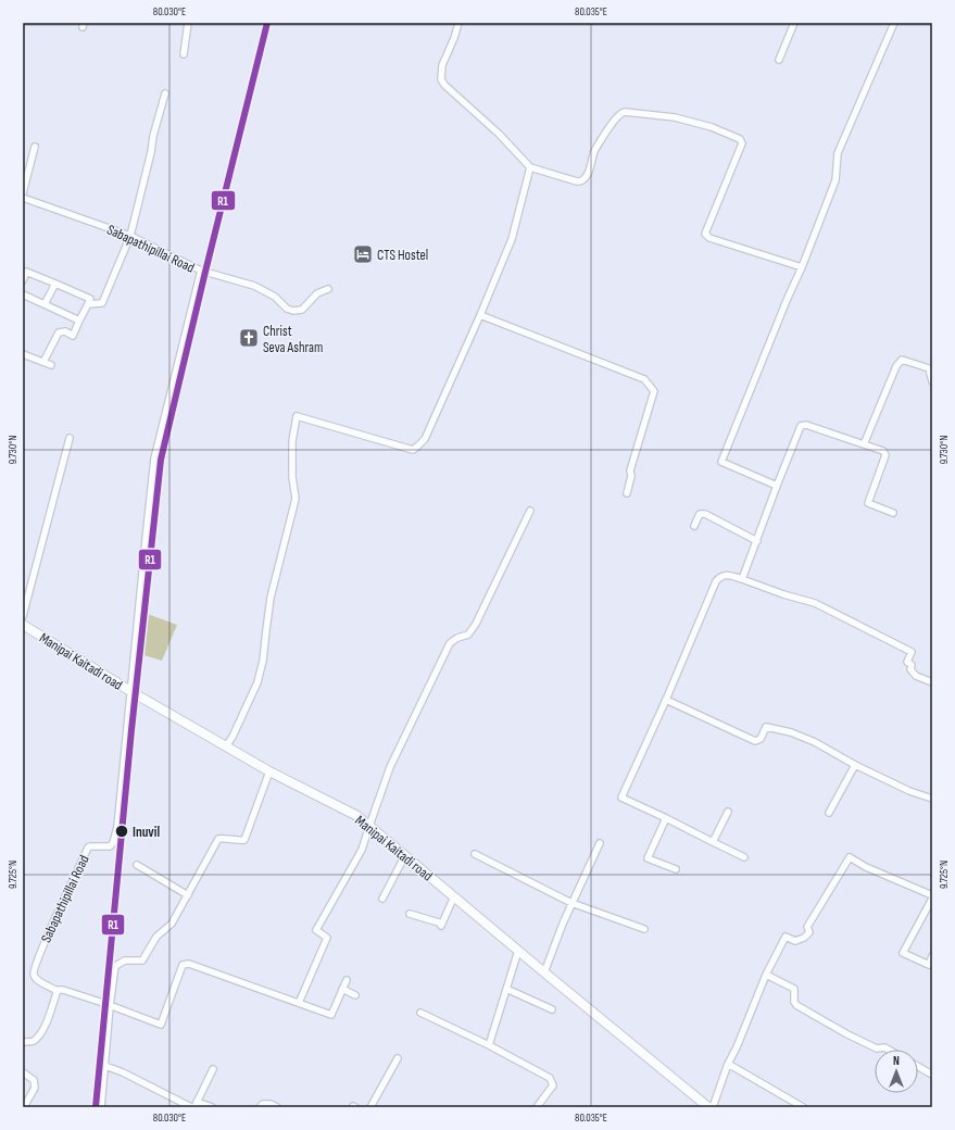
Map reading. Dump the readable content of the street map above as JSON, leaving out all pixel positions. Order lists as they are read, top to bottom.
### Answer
{
  "streets": {
    "main road": ["Manipai Kaitadi road"],
    "street": ["Sabapathipillai Road"]
  },
  "crossings": [
    ["Sabapathipillai Road", "Manipai Kaitadi road"]
  ],
  "places": {
    "hotel": ["CTS Hostel"],
    "church": ["Christ Seva Ashram"],
    "other": ["Inuvil"]
  },
  "lines": ["transit line R1"],
  "north": "top",
  "coordinates": [
    "80.030°E",
    "80.035°E",
    "9.730°N",
    "9.725°N"
  ]
}
